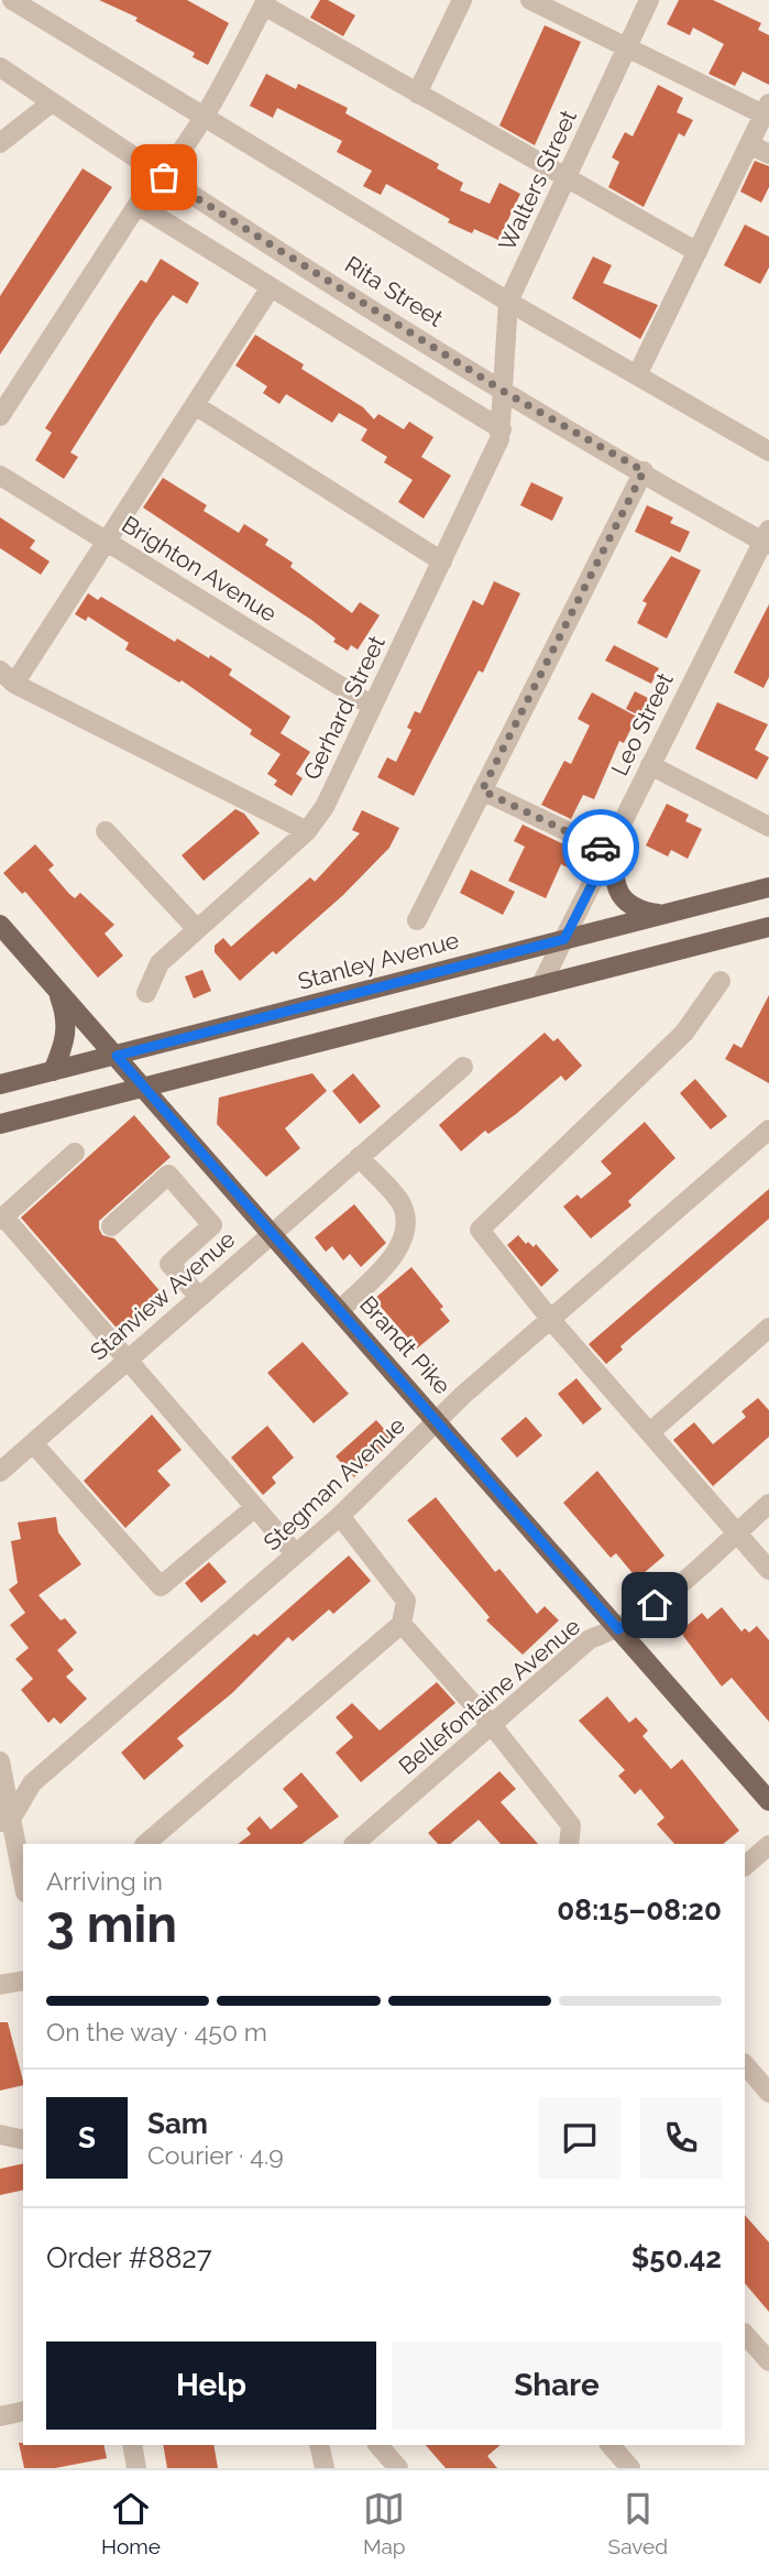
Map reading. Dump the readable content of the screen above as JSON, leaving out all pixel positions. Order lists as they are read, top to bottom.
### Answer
{
  "streets": {
    "main road": ["Stanley Avenue", "Brandt Pike"],
    "street": [
      "Walters Street",
      "Rita Street",
      "Brighton Avenue",
      "Gerhard Street",
      "Leo Street",
      "Stanview Avenue",
      "Stegman Avenue",
      "Bellefontaine Avenue"
    ]
  },
  "crossings": [
    ["Walters Street", "Rita Street"],
    ["Walters Street", "Gerhard Street"],
    ["Rita Street", "Gerhard Street"],
    ["Rita Street", "Leo Street"],
    ["Brighton Avenue", "Gerhard Street"],
    ["Leo Street", "Stanley Avenue"],
    ["Stanley Avenue", "Brandt Pike"],
    ["Stanview Avenue", "Brandt Pike"],
    ["Brandt Pike", "Stegman Avenue"],
    ["Brandt Pike", "Bellefontaine Avenue"]
  ],
  "page": {
    "heading": ["3 min", "Arriving in", "08:15–08:20"],
    "panel": [
      "Sam",
      "Courier · 4.9",
      "Order #8827",
      "$50.42"
    ],
    "bar": "On the way · 450 m",
    "round": "S",
    "buttons": ["Help", "Share"],
    "tabs": ["Home", "Map", "Saved"]
  }
}
